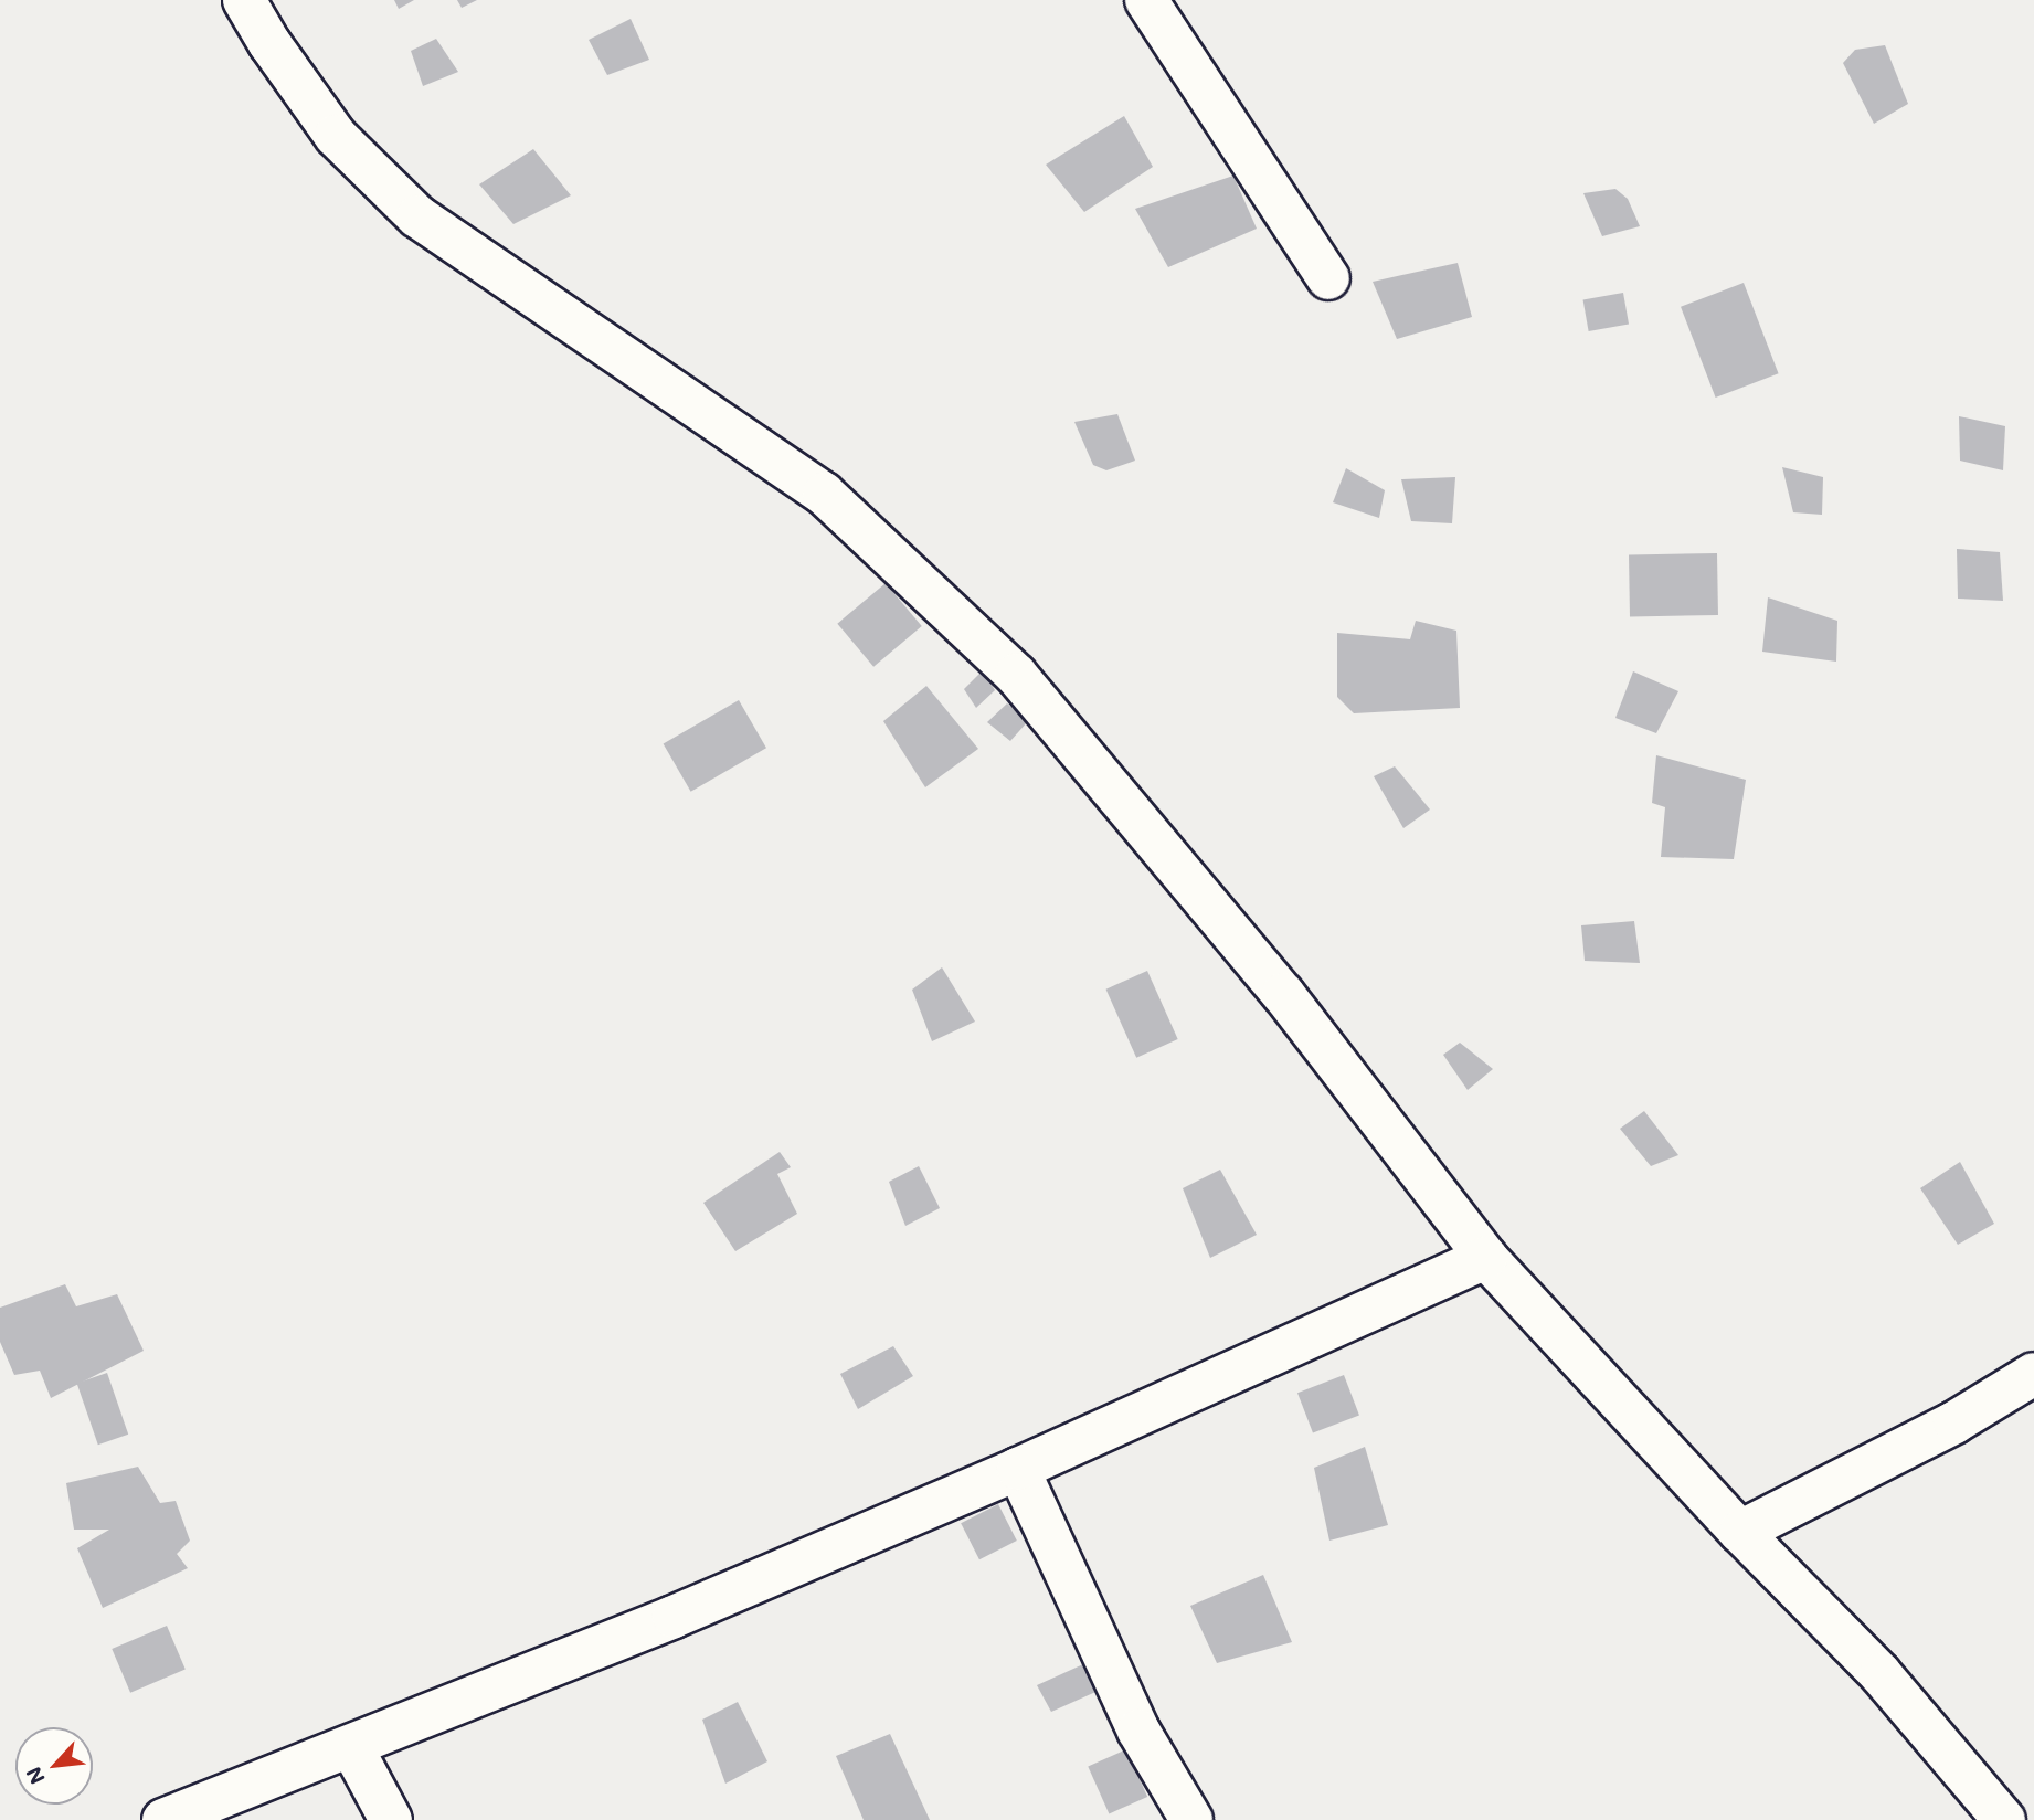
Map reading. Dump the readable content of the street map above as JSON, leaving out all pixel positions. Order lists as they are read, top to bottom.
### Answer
{
  "north": "bottom left"
}
